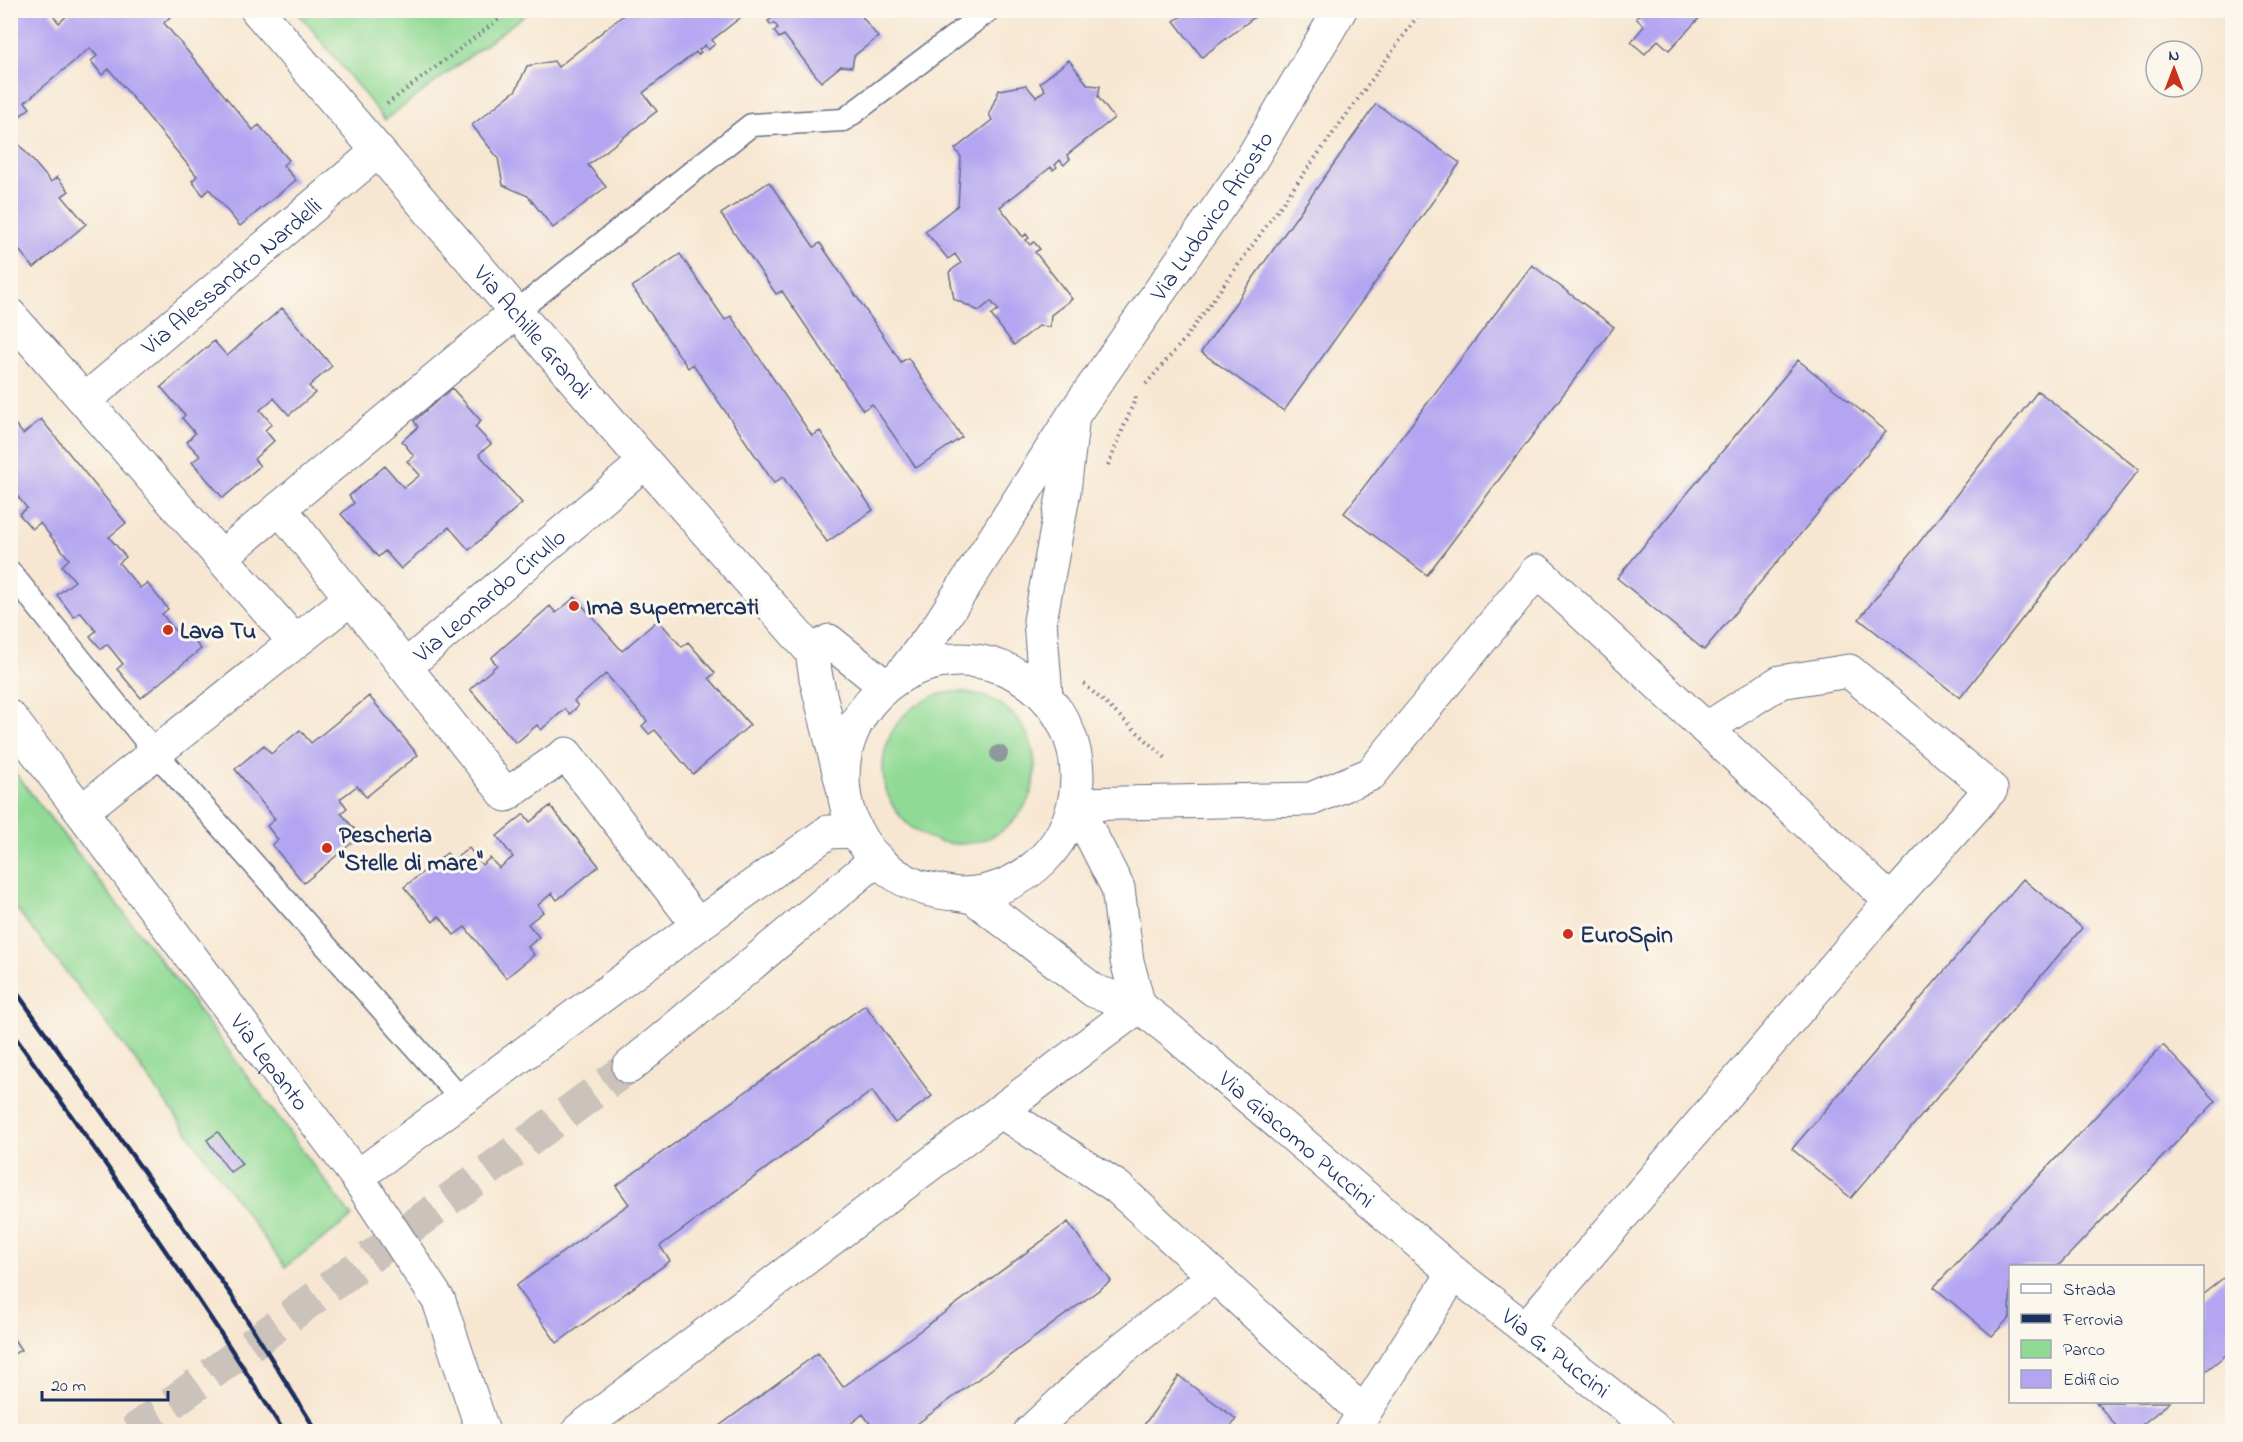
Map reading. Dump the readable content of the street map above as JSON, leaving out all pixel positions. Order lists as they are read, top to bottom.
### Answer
{
  "streets": {
    "street": [
      "Via Ludovico Ariosto",
      "Via Alessandro Nardelli",
      "Via Achille Grandi",
      "Via Leonardo Cirullo",
      "Via Lepanto",
      "Via Giacomo Puccini",
      "Via G. Puccini"
    ]
  },
  "crossings": [
    ["Via Alessandro Nardelli", "Via Achille Grandi"],
    ["Via Achille Grandi", "Via Leonardo Cirullo"],
    ["Via Giacomo Puccini", "Via G. Puccini"]
  ],
  "places": [
    "Ima supermercati",
    "Lava Tu",
    "Pescheria \"Stelle di mare\"",
    "EuroSpin"
  ],
  "legend": [
    "Strada",
    "Ferrovia",
    "Parco",
    "Edificio"
  ],
  "scale_bar": "20 m",
  "north": "top"
}
